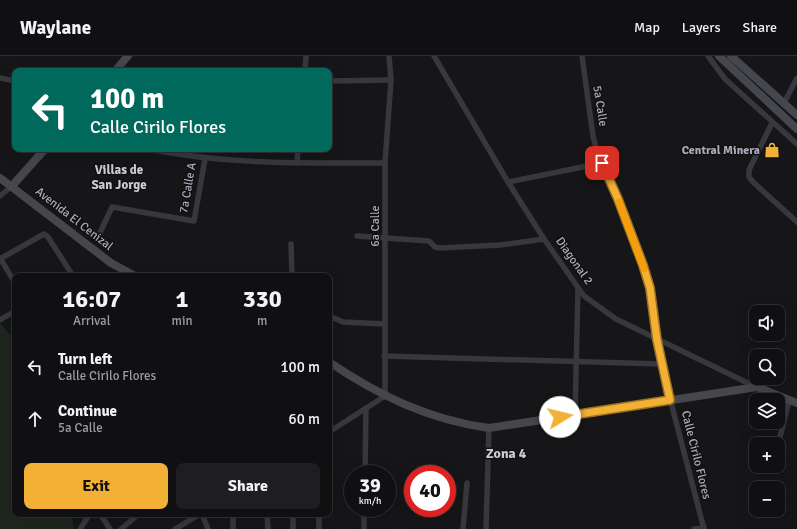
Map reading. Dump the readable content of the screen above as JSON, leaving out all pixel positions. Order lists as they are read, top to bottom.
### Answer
{
  "streets": {
    "street": [
      "5a Calle",
      "7a Calle A",
      "Avenida El Cenizal",
      "6a Calle",
      "Diagonal 2",
      "Calle Cirilo Flores"
    ]
  },
  "crossings": [
    ["5a Calle", "Diagonal 2"],
    ["5a Calle", "Calle Cirilo Flores"],
    ["Diagonal 2", "Calle Cirilo Flores"]
  ],
  "districts": ["Villas de San Jorge", "Zona 4"],
  "places": {
    "shop": ["Central Minera"]
  },
  "page": {
    "header": "Waylane",
    "nav": ["Map", "Layers", "Share"],
    "turn": ["100 m", "Calle Cirilo Flores"],
    "eta": [
      "16:07",
      "Arrival",
      "1",
      "min",
      "330",
      "m"
    ],
    "map_buttons": ["+", "−"],
    "list": [
      {
        "name": "Turn left",
        "note": "Calle Cirilo Flores",
        "value": "100 m"
      },
      {
        "name": "Continue",
        "note": "5a Calle",
        "value": "60 m"
      }
    ],
    "buttons": ["Exit", "Share"],
    "speed": "39 km/h",
    "limit": "40"
  }
}
